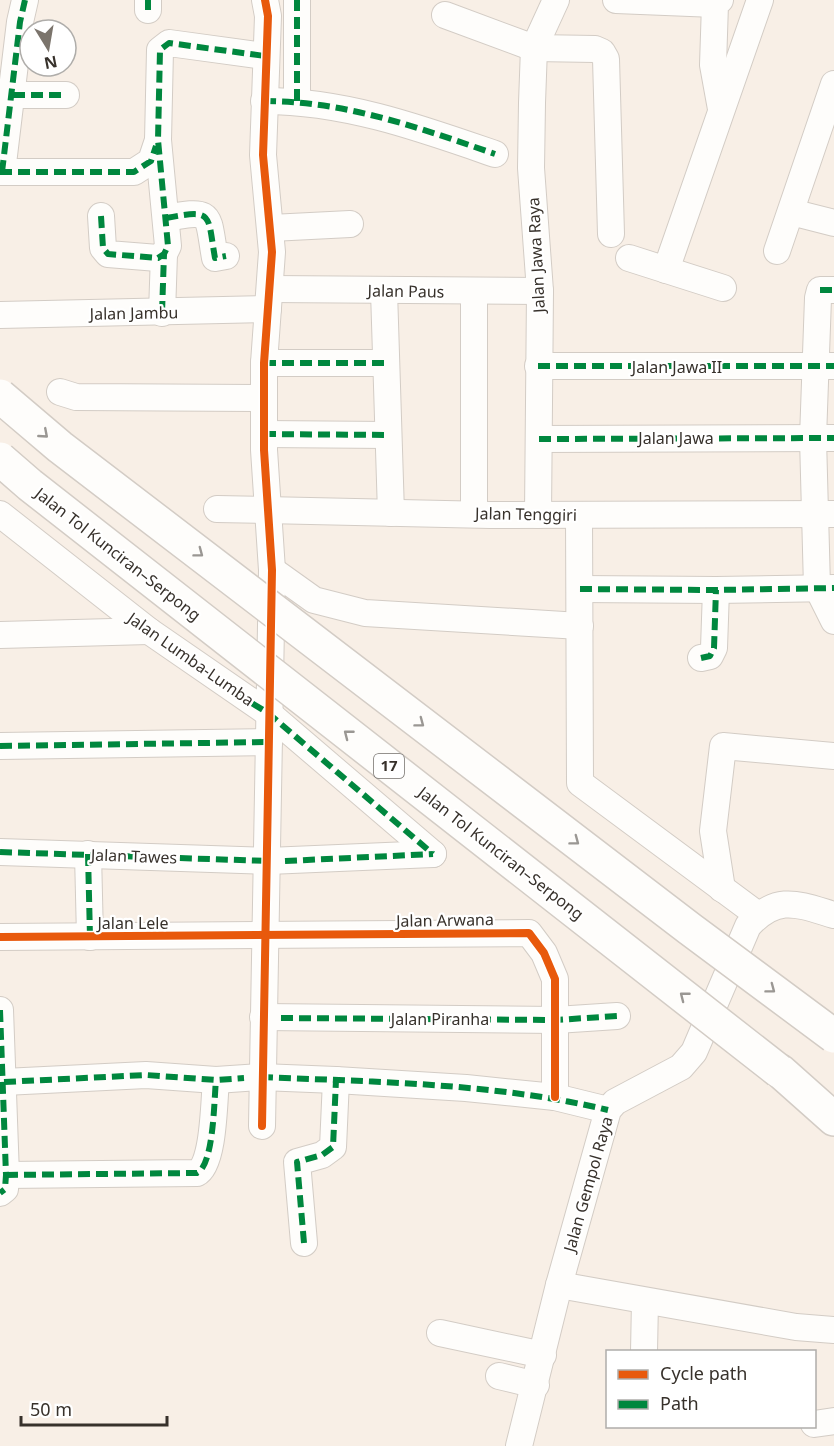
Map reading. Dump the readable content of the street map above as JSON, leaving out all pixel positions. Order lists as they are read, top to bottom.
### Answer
{
  "streets": {
    "highway": ["Jalan Tol Kunciran–Serpong", "17"],
    "street": [
      "Jalan Jawa Raya",
      "Jalan Paus",
      "Jalan Jambu",
      "Jalan Jawa II",
      "Jalan Jawa",
      "Jalan Tenggiri",
      "Jalan Lumba-Lumba",
      "Jalan Tawes",
      "Jalan Arwana",
      "Jalan Lele",
      "Jalan Piranha",
      "Jalan Gempol Raya"
    ]
  },
  "crossings": [
    ["Jalan Jawa Raya", "Jalan Paus"],
    ["Jalan Jawa Raya", "Jalan Jawa II"],
    ["Jalan Jawa Raya", "Jalan Jawa"],
    ["Jalan Jawa Raya", "Jalan Tenggiri"],
    ["Jalan Paus", "Jalan Jambu"],
    ["Jalan Lumba-Lumba", "Jalan Tawes"],
    ["Jalan Arwana", "Jalan Lele"],
    ["Jalan Arwana", "Jalan Piranha"]
  ],
  "legend": ["Cycle path", "Path"],
  "scale_bar": "50 m",
  "north": "bottom"
}
